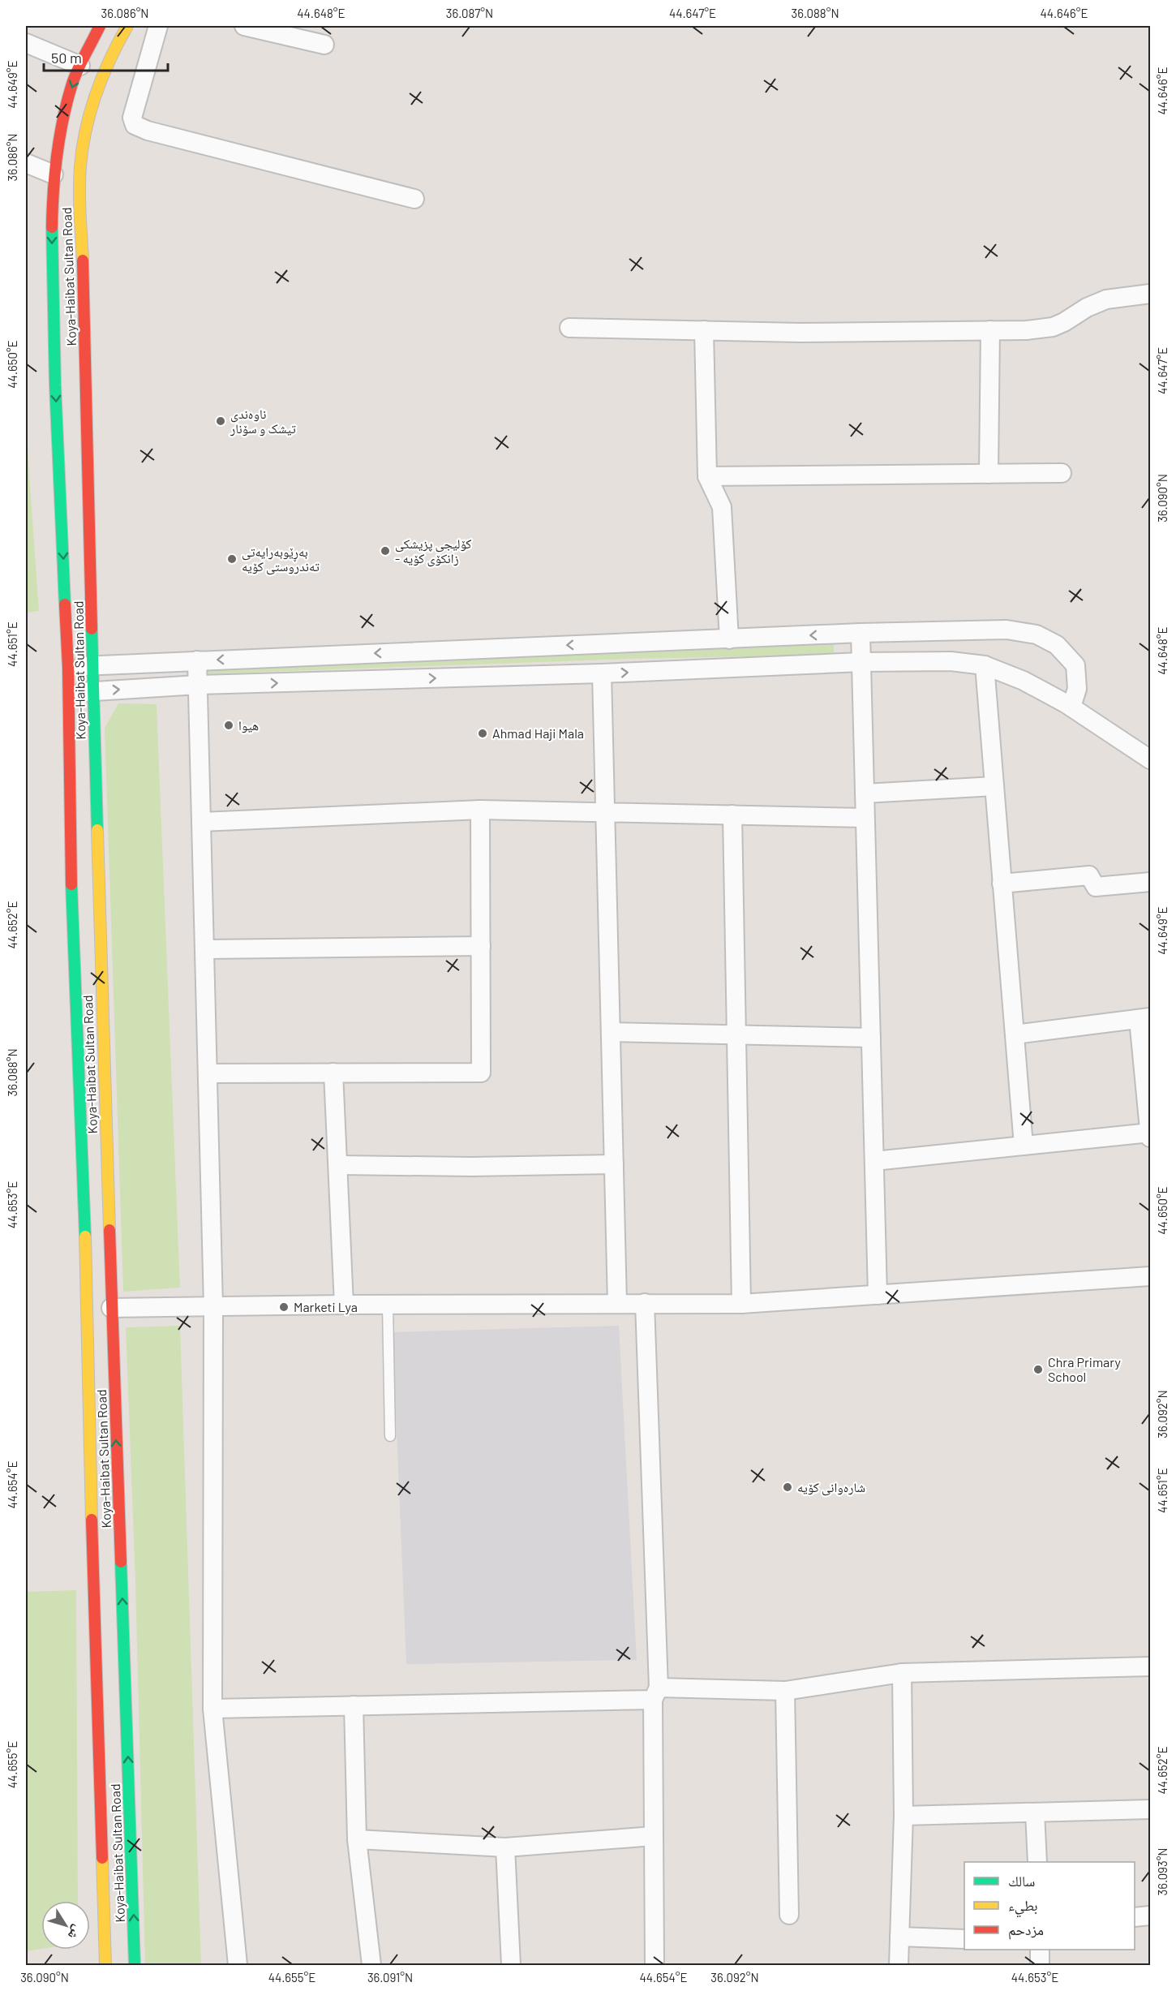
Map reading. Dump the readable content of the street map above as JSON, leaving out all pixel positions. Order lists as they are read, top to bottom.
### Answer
{
  "streets": {
    "main road": ["Koya-Haibat Sultan Road"]
  },
  "places": [
    "ناوەندی تیشک و سۆنار",
    "کۆلیجی پزیشکی - زانکۆی کۆیە",
    "بەڕێوبەرایەتی تەندروستی کۆیە",
    "هیوا",
    "Ahmad Haji Mala",
    "Marketi Lya",
    "Chra Primary School",
    "شارەوانی کۆیە"
  ],
  "legend": ["سالك", "بطيء", "مزدحم"],
  "scale_bar": "50 m",
  "north": "bottom right",
  "coordinates": [
    "36.086°N",
    "44.648°E",
    "36.087°N",
    "44.647°E",
    "36.088°N",
    "44.646°E",
    "44.649°E",
    "44.650°E",
    "36.090°N",
    "44.651°E",
    "44.652°E",
    "44.653°E",
    "36.092°N",
    "44.654°E",
    "44.655°E",
    "36.093°N",
    "36.091°N"
  ]
}
